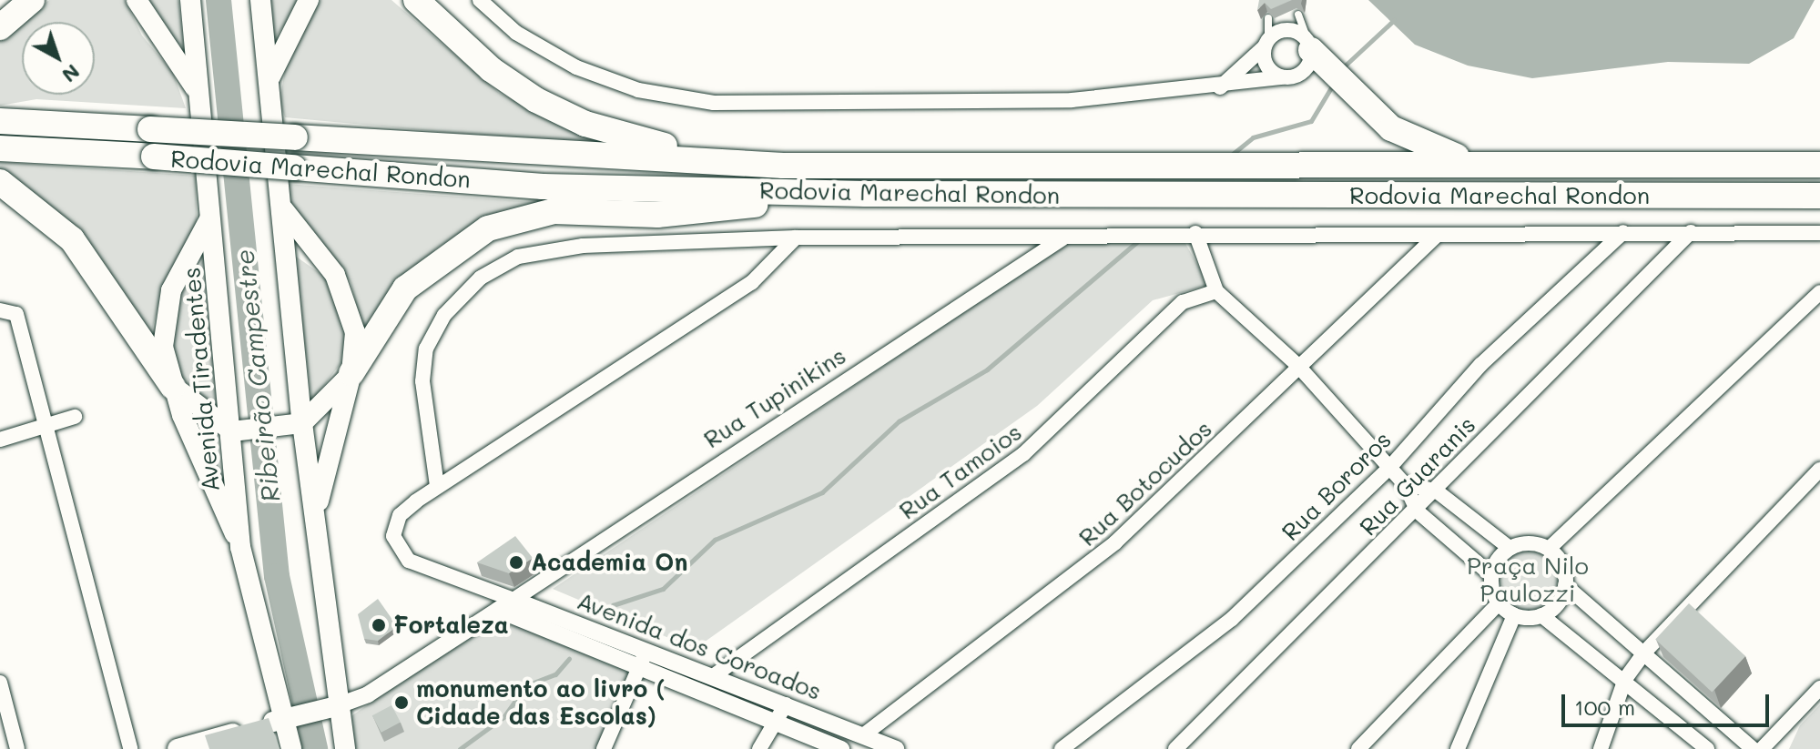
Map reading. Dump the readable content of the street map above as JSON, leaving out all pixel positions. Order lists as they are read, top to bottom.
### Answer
{
  "streets": {
    "highway": ["Rodovia Marechal Rondon"],
    "main road": ["Avenida Tiradentes"],
    "street": [
      "Rua Tupinikins",
      "Rua Tamoios",
      "Rua Guaranis",
      "Rua Botocudos",
      "Rua Bororos",
      "Avenida dos Coroados"
    ]
  },
  "crossings": [
    ["Rua Tupinikins", "Avenida dos Coroados"],
    ["Rua Tamoios", "Avenida dos Coroados"],
    ["Rua Botocudos", "Avenida dos Coroados"]
  ],
  "water": ["Ribeirão Campestre"],
  "parks": ["Praça Nilo Paulozzi"],
  "places": ["Academia On", "Fortaleza", "monumento ao livro ( Cidade das Escolas)"],
  "scale_bar": "100 m",
  "north": "bottom right"
}
